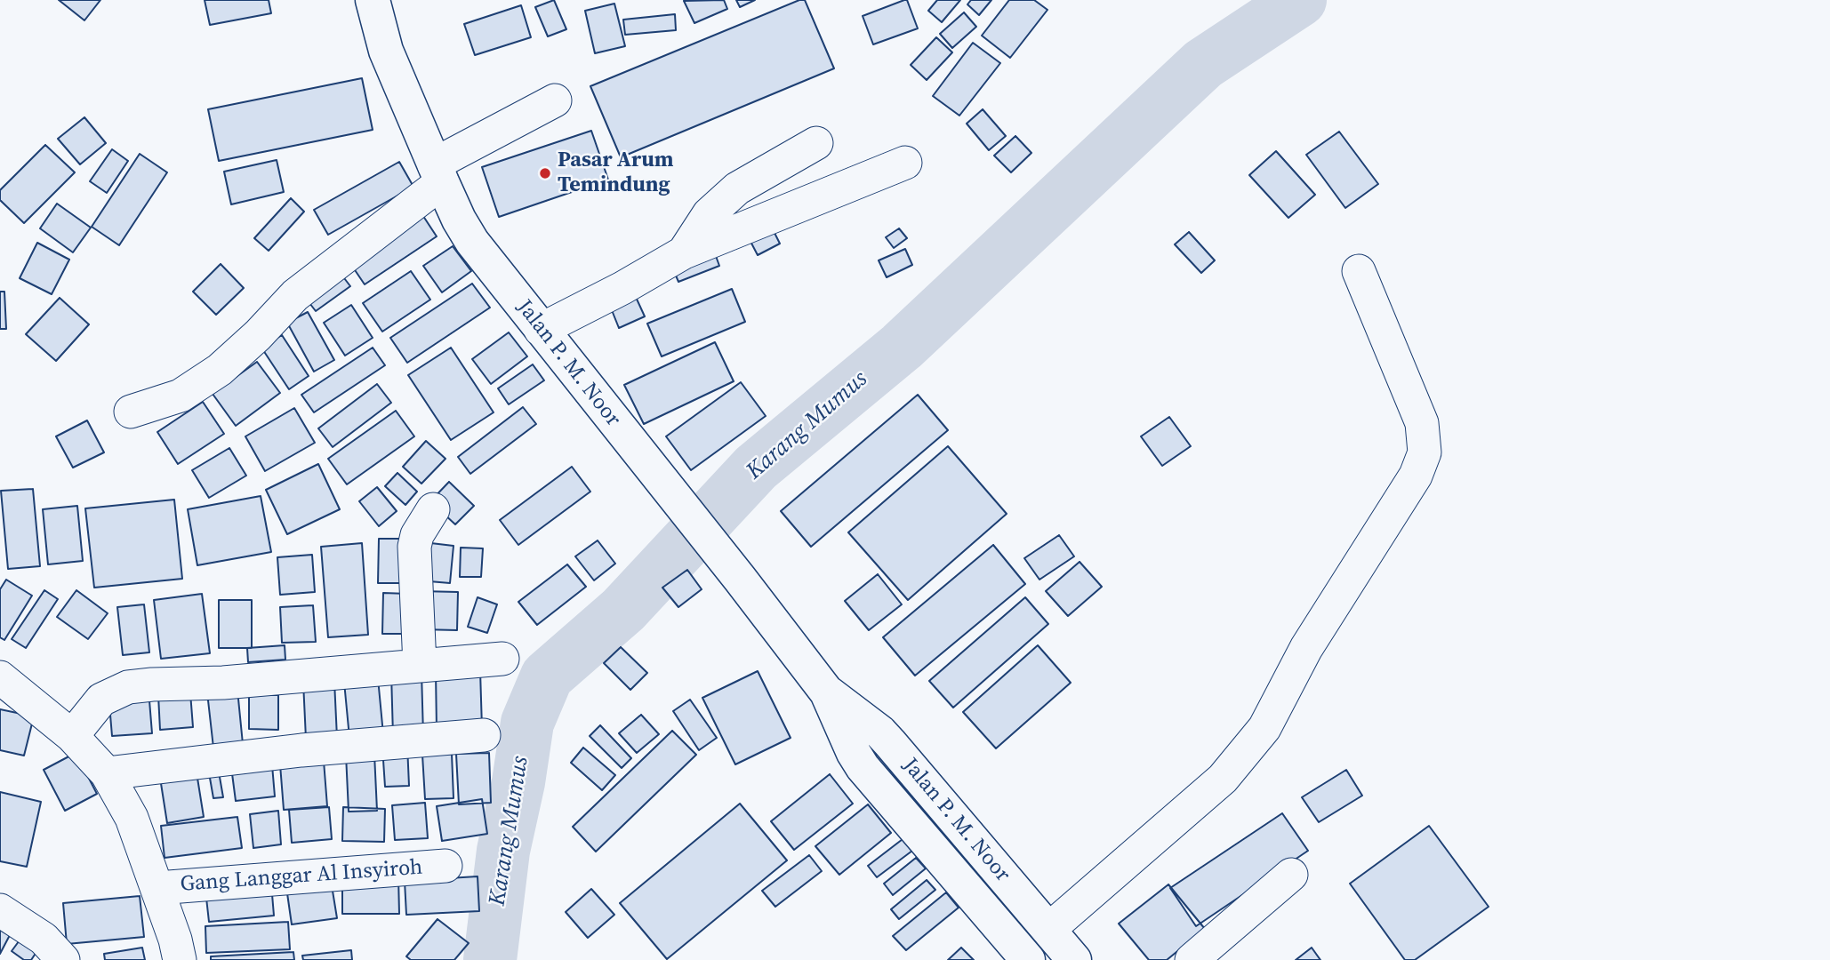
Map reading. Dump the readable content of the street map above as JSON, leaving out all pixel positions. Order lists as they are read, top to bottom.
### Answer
{
  "streets": {
    "highway": ["Jalan P. M. Noor"],
    "street": ["Gang Langgar Al Insyiroh"]
  },
  "water": ["Karang Mumus"],
  "places": ["Pasar Arum Temindung"]
}
